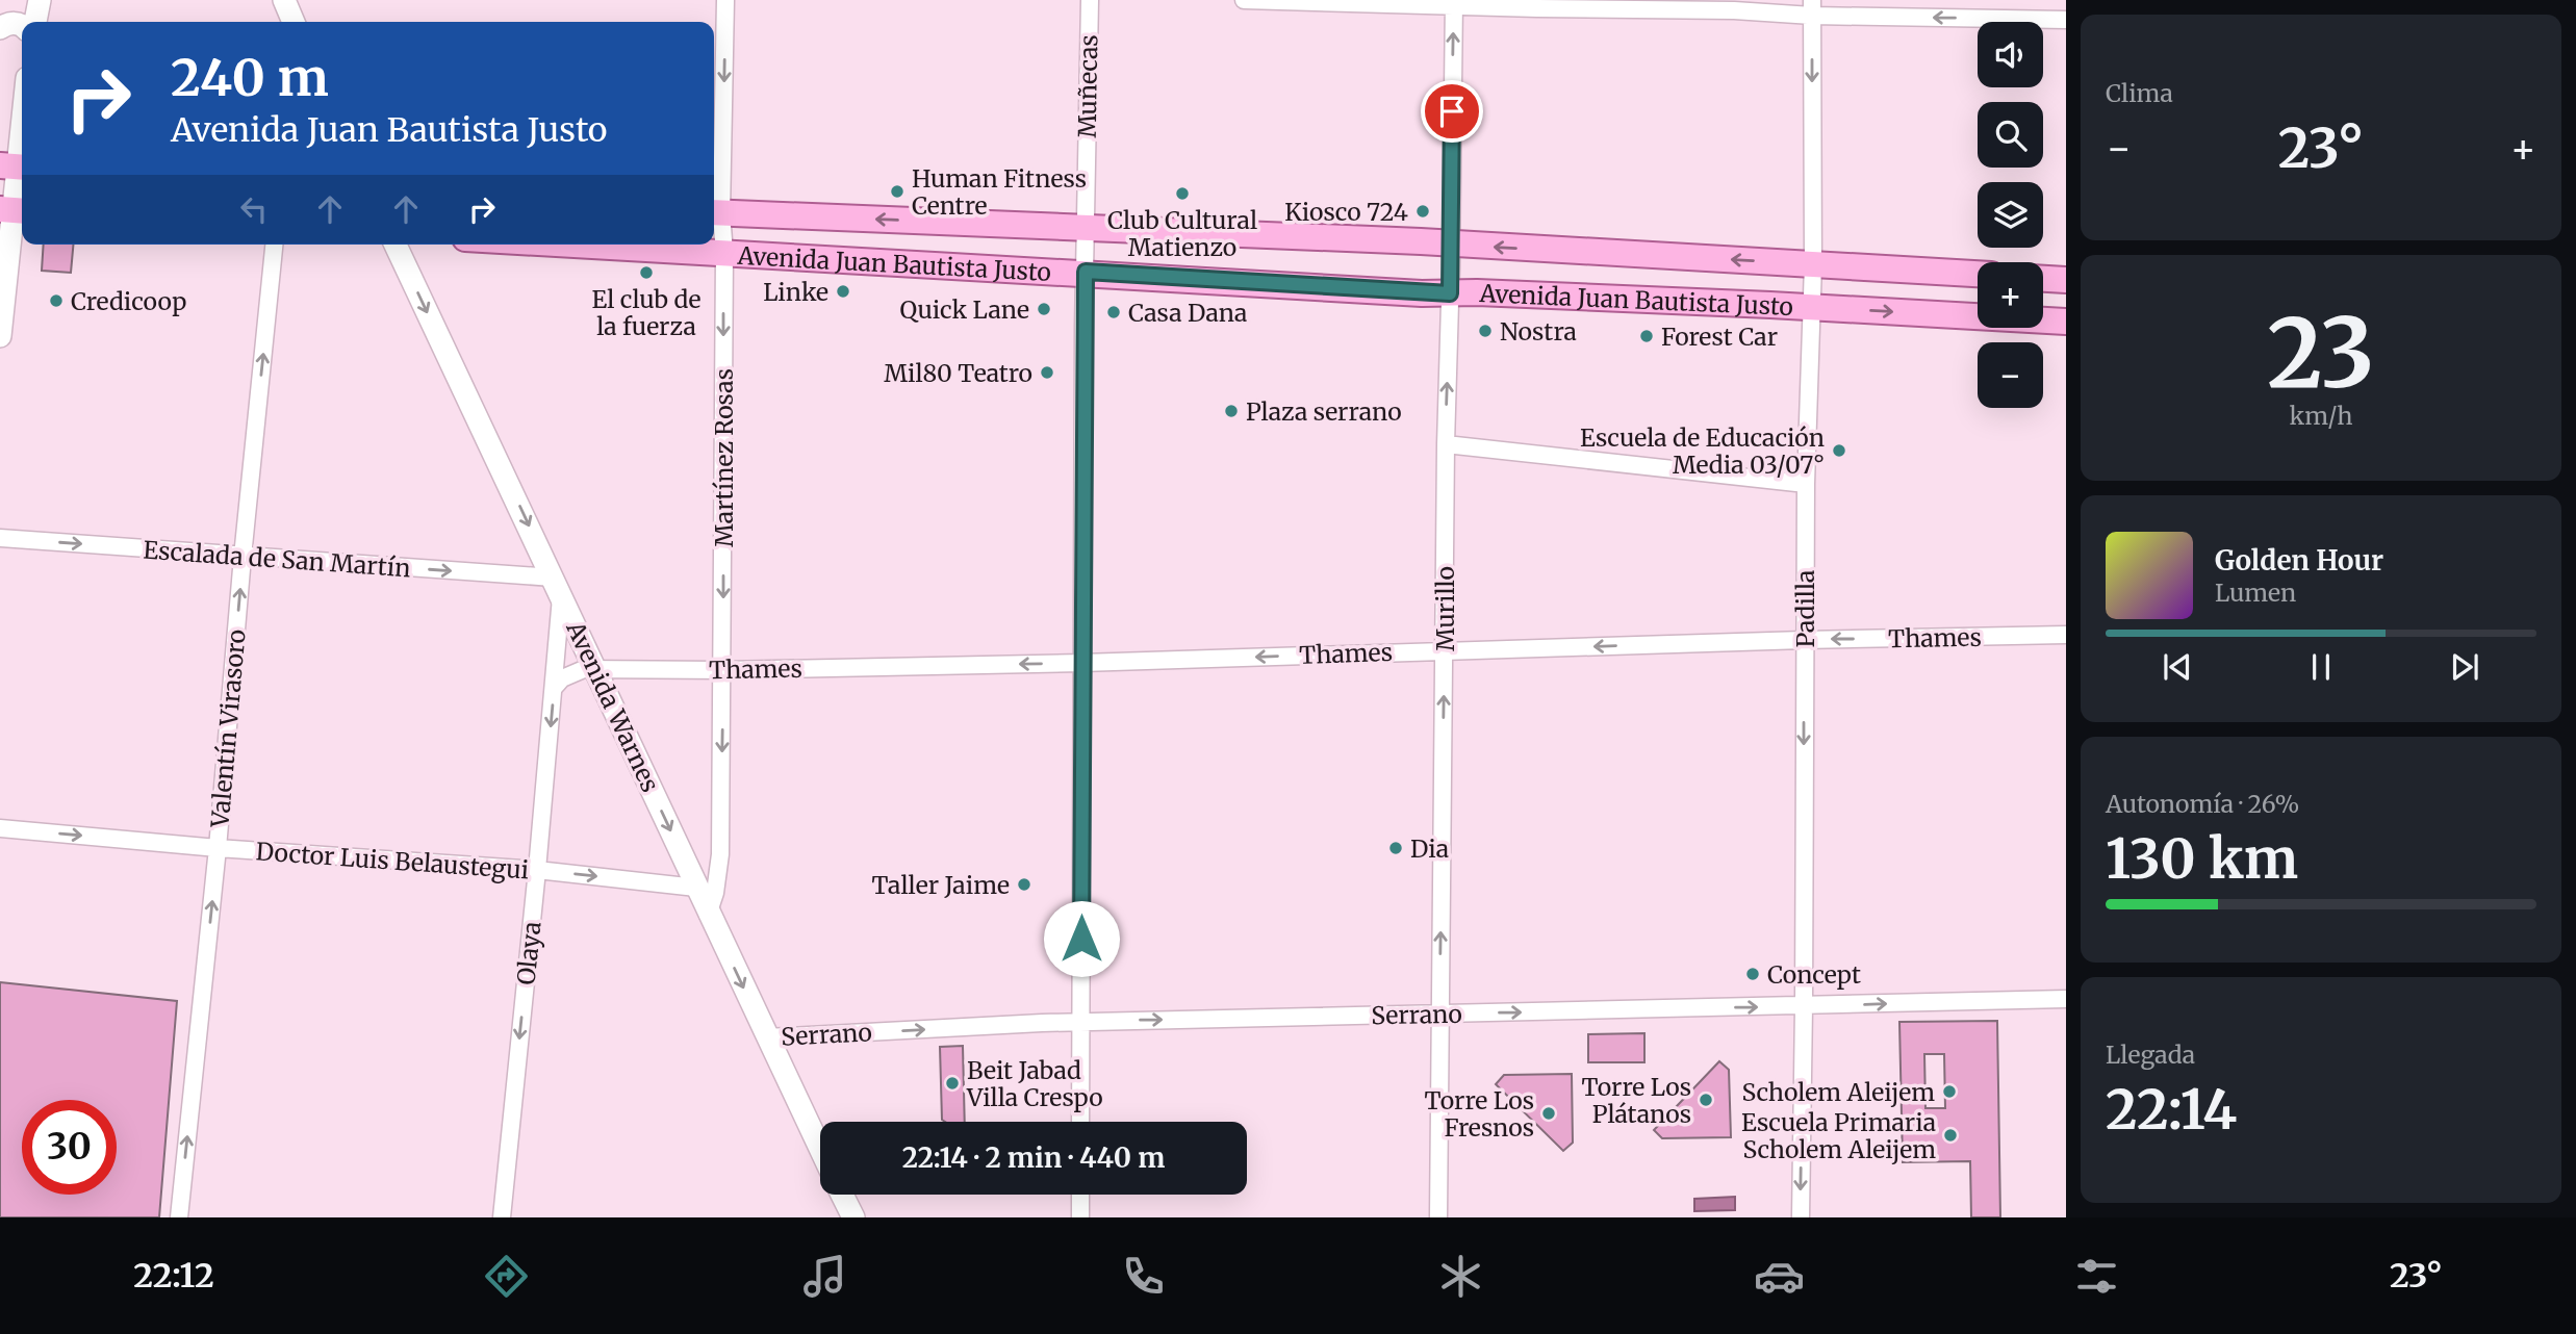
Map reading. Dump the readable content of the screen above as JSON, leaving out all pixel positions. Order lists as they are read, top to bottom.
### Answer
{
  "streets": {
    "main road": ["Avenida Juan Bautista Justo", "Avenida Warnes"],
    "street": [
      "Muñecas",
      "Martínez Rosas",
      "Escalada de San Martín",
      "Murillo",
      "Padilla",
      "Thames",
      "Valentín Virasoro",
      "Doctor Luis Belaustegui",
      "Olaya",
      "Serrano"
    ]
  },
  "crossings": [
    ["Muñecas", "Avenida Juan Bautista Justo"],
    ["Muñecas", "Thames"],
    ["Muñecas", "Serrano"],
    ["Avenida Juan Bautista Justo", "Martínez Rosas"],
    ["Avenida Juan Bautista Justo", "Murillo"],
    ["Avenida Juan Bautista Justo", "Padilla"],
    ["Martínez Rosas", "Thames"],
    ["Martínez Rosas", "Avenida Warnes"],
    ["Escalada de San Martín", "Avenida Warnes"],
    ["Escalada de San Martín", "Valentín Virasoro"],
    ["Escalada de San Martín", "Olaya"],
    ["Murillo", "Thames"],
    ["Murillo", "Serrano"],
    ["Padilla", "Thames"],
    ["Padilla", "Serrano"],
    ["Thames", "Avenida Warnes"],
    ["Avenida Warnes", "Doctor Luis Belaustegui"],
    ["Avenida Warnes", "Olaya"],
    ["Avenida Warnes", "Serrano"],
    ["Valentín Virasoro", "Doctor Luis Belaustegui"],
    ["Doctor Luis Belaustegui", "Olaya"]
  ],
  "one_way": [
    "Martínez Rosas",
    "Escalada de San Martín",
    "Murillo",
    "Padilla",
    "Thames",
    "Avenida Warnes",
    "Valentín Virasoro",
    "Doctor Luis Belaustegui",
    "Olaya",
    "Serrano"
  ],
  "places": [
    "Human Fitness Centre",
    "Club Cultural Matienzo",
    "Kiosco 724",
    "El club de la fuerza",
    "Linke",
    "Credicoop",
    "Quick Lane",
    "Casa Dana",
    "Nostra",
    "Forest Car",
    "Mil80 Teatro",
    "Plaza serrano",
    "Escuela de Educación Media 03/07°",
    "Dia",
    "Taller Jaime",
    "Concept",
    "Beit Jabad Villa Crespo",
    "Scholem Aleijem",
    "Torre Los Plátanos",
    "Torre Los Fresnos",
    "Escuela Primaria Scholem Aleijem"
  ],
  "page": {
    "tile": [
      "Clima",
      ["23", "km/h"],
      ["Autonomía · 26%", "130 km"],
      ["Llegada", "22:14"]
    ],
    "map_buttons": ["+", "−"],
    "turn": ["240 m", "Avenida Juan Bautista Justo"],
    "heat": ["−", "23°", "+"],
    "song": ["Golden Hour", "Lumen"],
    "limit": "30",
    "trip": "22:14 · 2 min · 440 m",
    "tabs": ["22:12", "23°"]
  }
}
